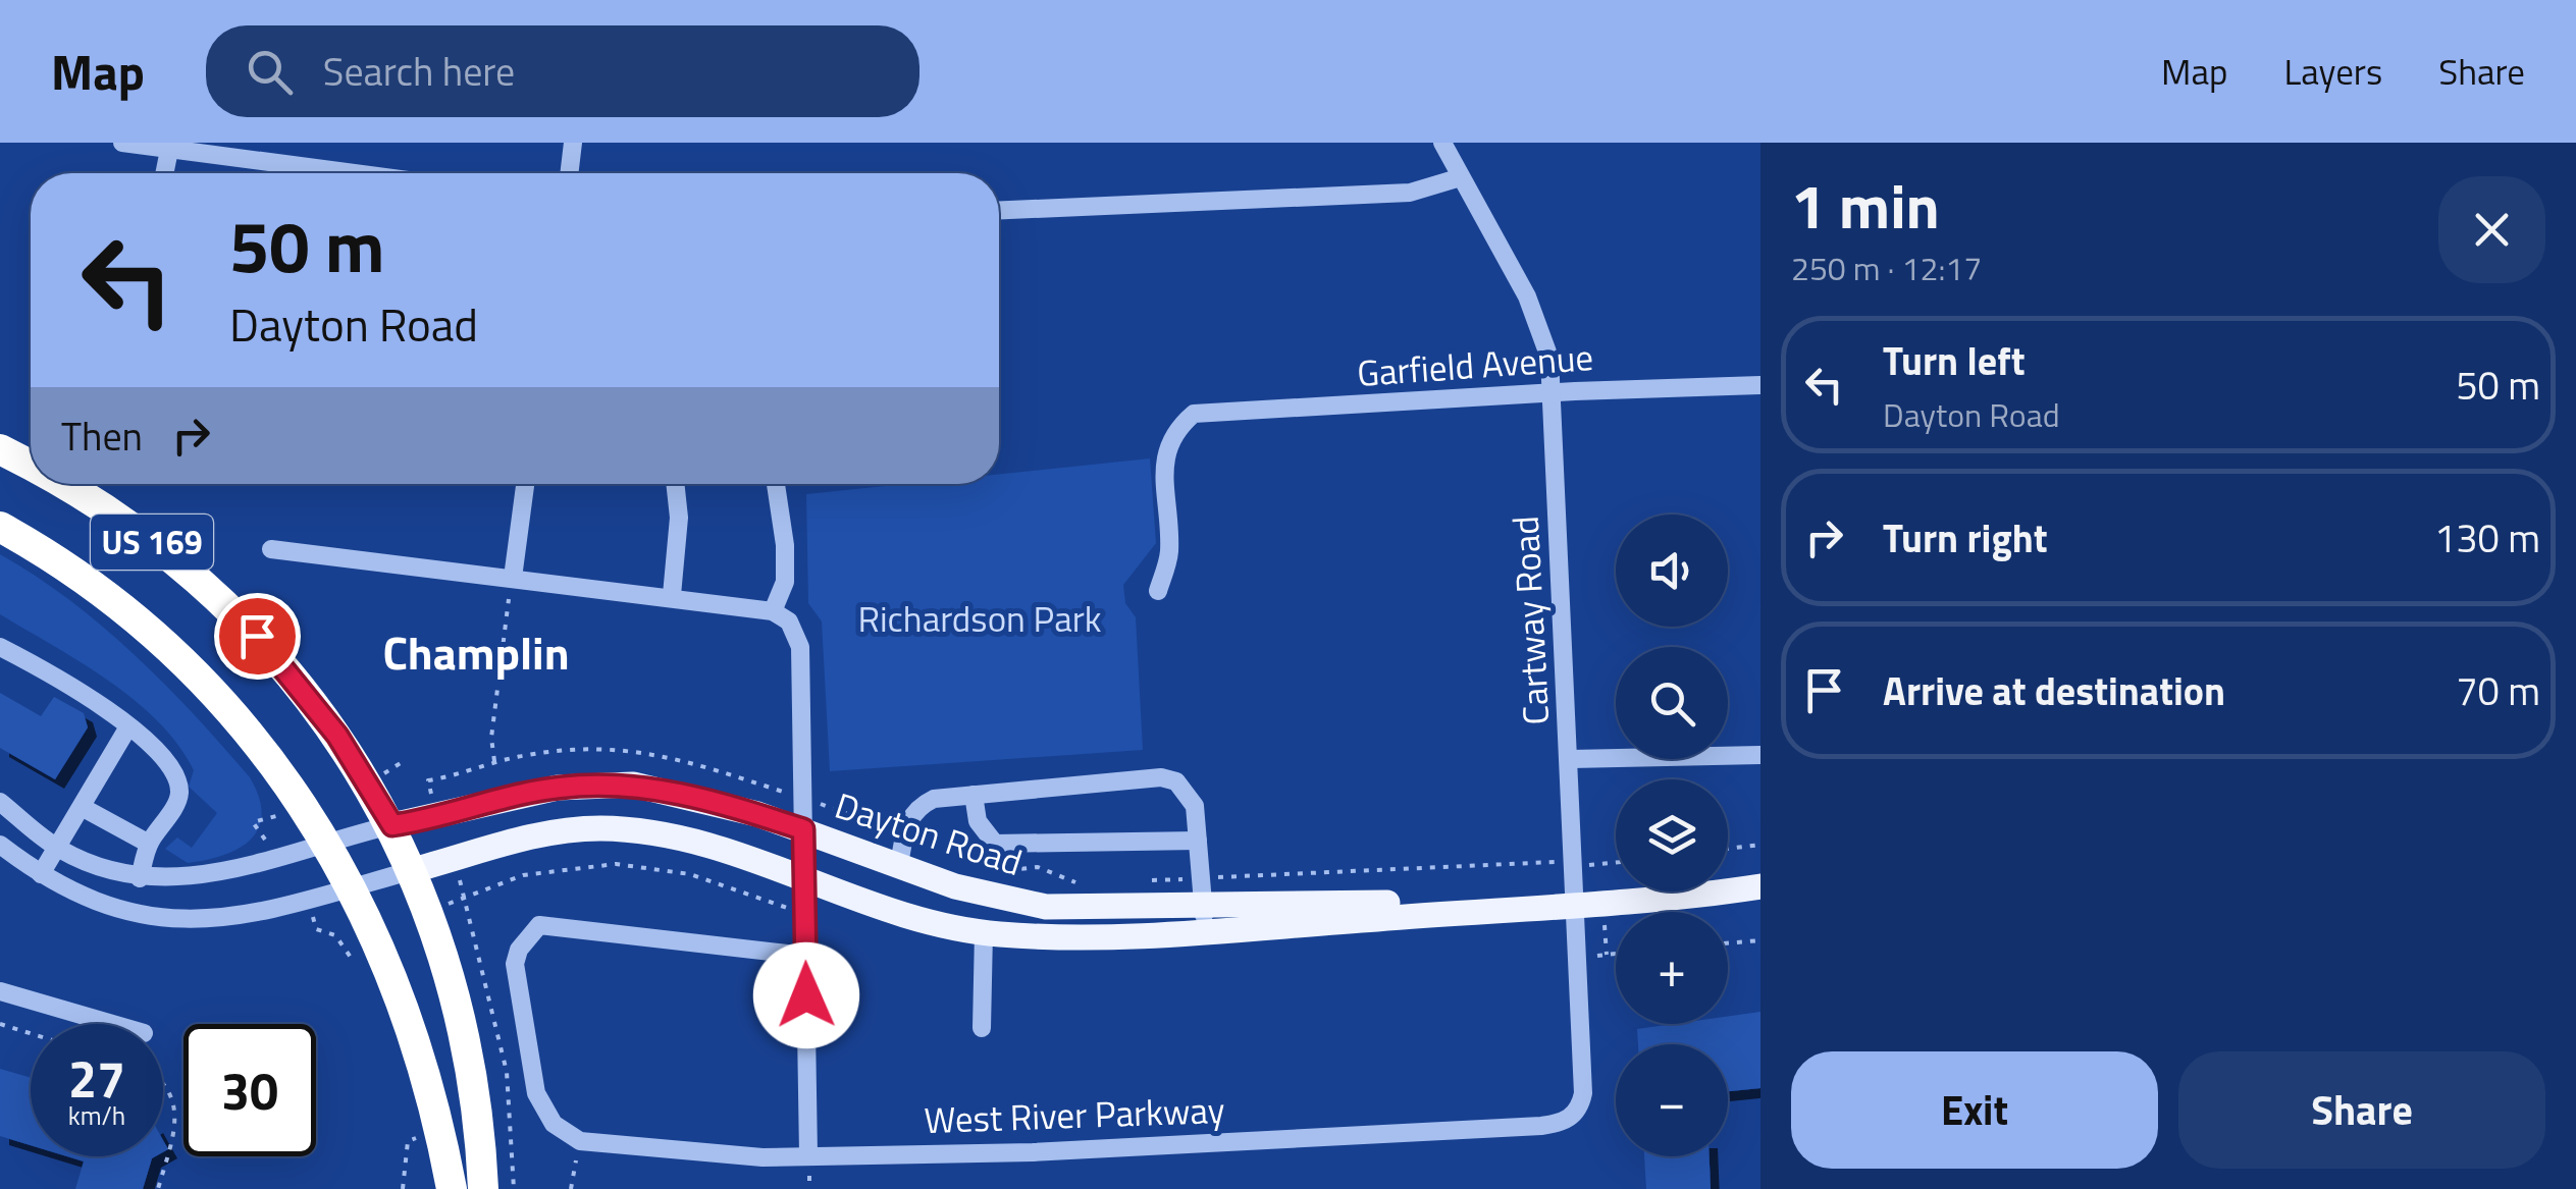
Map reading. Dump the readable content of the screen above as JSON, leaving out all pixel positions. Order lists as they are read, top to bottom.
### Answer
{
  "streets": {
    "highway": ["US 169"],
    "main road": ["Dayton Road"],
    "street": ["Garfield Avenue", "Cartway Road", "West River Parkway"]
  },
  "crossings": [
    ["Garfield Avenue", "Cartway Road"],
    ["US 169", "Dayton Road"],
    ["Cartway Road", "Dayton Road"],
    ["Cartway Road", "West River Parkway"]
  ],
  "districts": ["Champlin"],
  "parks": ["Richardson Park"],
  "page": {
    "header": "Map",
    "search": "Search here",
    "nav": ["Map", "Layers", "Share"],
    "heading": ["1 min", "250 m · 12:17"],
    "turn": ["50 m", "Dayton Road"],
    "list": [
      {
        "name": "Turn left",
        "note": "Dayton Road",
        "value": "50 m"
      },
      {
        "name": "Turn right",
        "value": "130 m"
      },
      {
        "name": "Arrive at destination",
        "value": "70 m"
      }
    ],
    "then": "Then",
    "map_buttons": ["+", "−"],
    "speed": "27 km/h",
    "limit": "30",
    "buttons": ["Exit", "Share"]
  }
}
